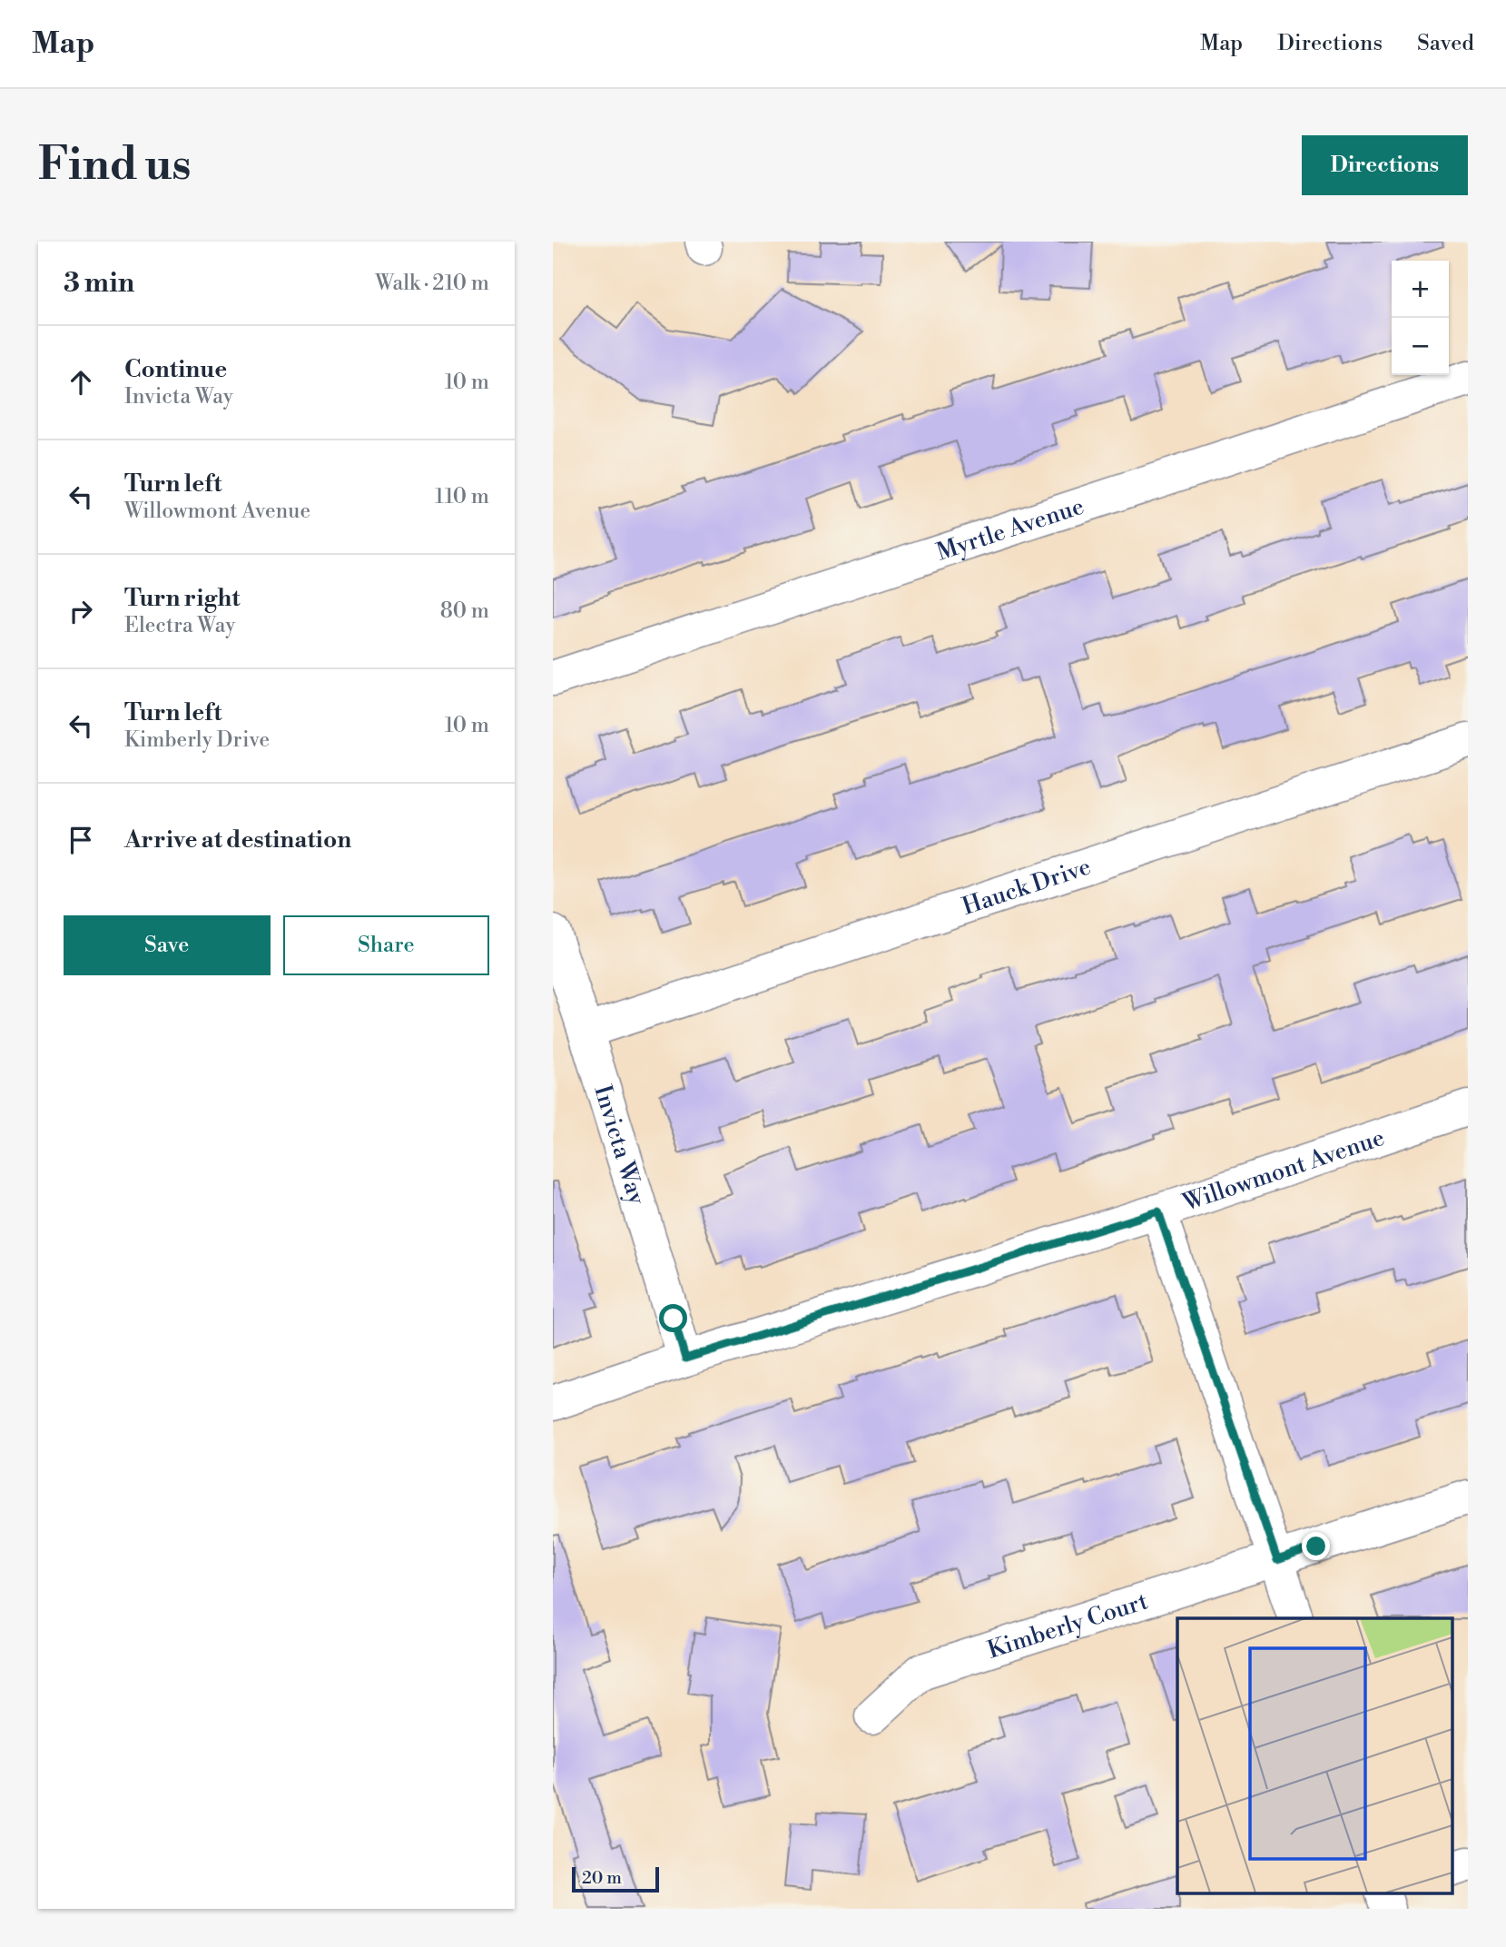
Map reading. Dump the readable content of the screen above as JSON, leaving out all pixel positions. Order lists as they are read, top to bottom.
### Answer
{
  "streets": {
    "street": [
      "Myrtle Avenue",
      "Hauck Drive",
      "Invicta Way",
      "Willowmont Avenue",
      "Kimberly Court"
    ]
  },
  "crossings": [
    ["Hauck Drive", "Invicta Way"],
    ["Invicta Way", "Willowmont Avenue"]
  ],
  "scale_bar": "20 m",
  "page": {
    "header": "Map",
    "nav": ["Map", "Directions", "Saved"],
    "buttons": [
      "Directions",
      ["Save", "Share"]
    ],
    "title": "Find us",
    "heading": ["3 min", "Walk · 210 m"],
    "map_buttons": ["+", "−"],
    "list": [
      ["Continue", "Invicta Way", "10 m"],
      ["Turn left", "Willowmont Avenue", "110 m"],
      ["Turn right", "Electra Way", "80 m"],
      ["Turn left", "Kimberly Drive", "10 m"],
      "Arrive at destination"
    ],
    "scale": "20 m"
  }
}
